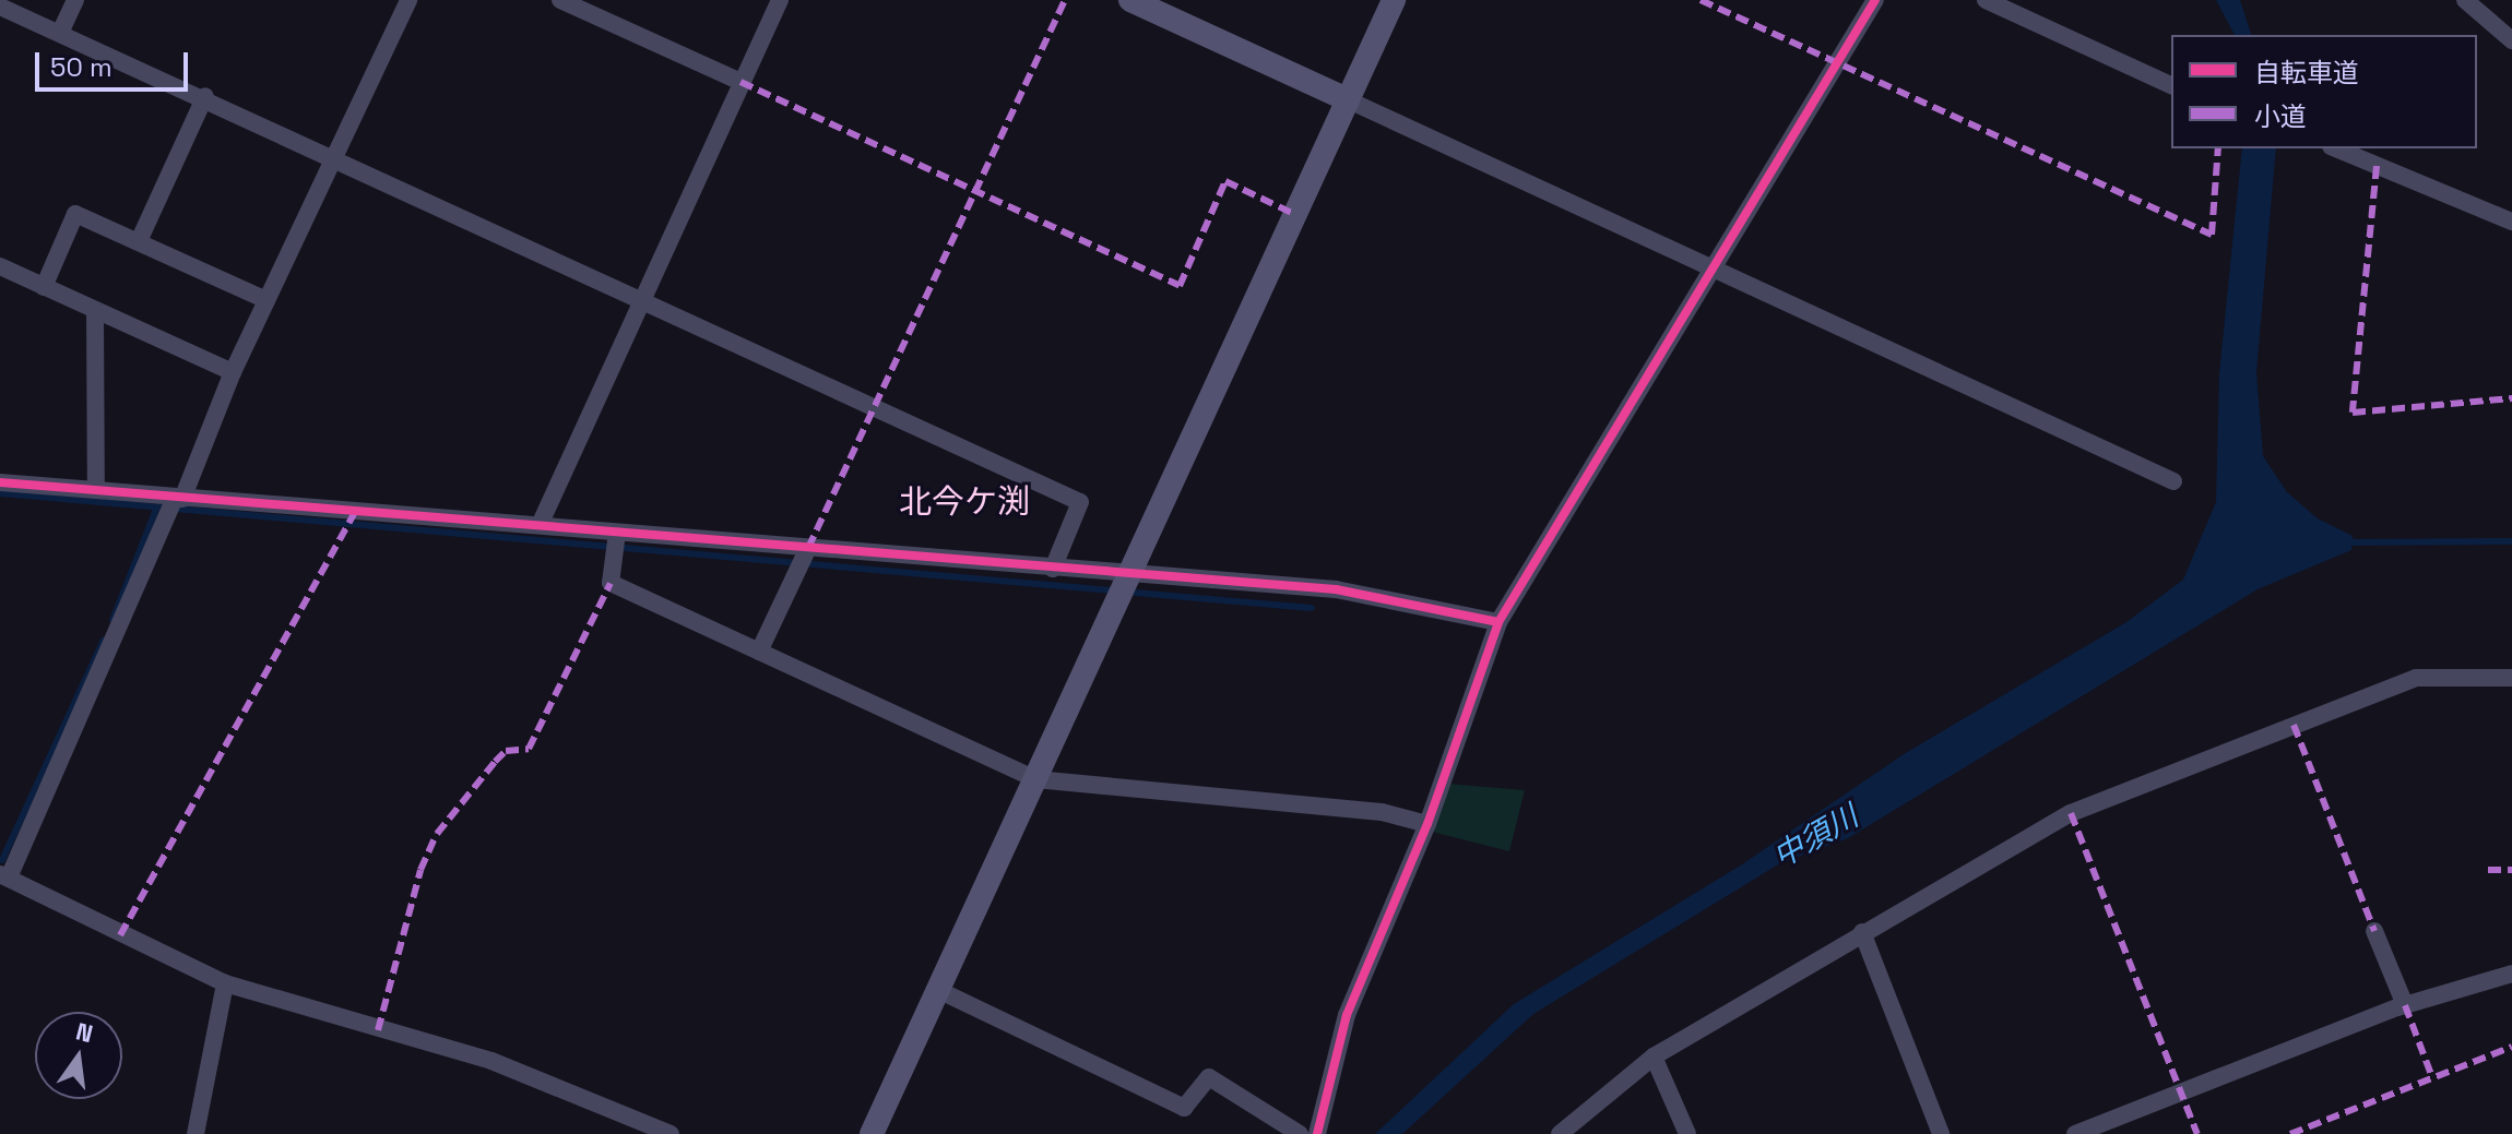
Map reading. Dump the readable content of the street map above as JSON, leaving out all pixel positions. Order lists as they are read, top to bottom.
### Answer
{
  "districts": ["北今ケ渕"],
  "water": ["中須川"],
  "legend": ["自転車道", "小道"],
  "scale_bar": "50 m",
  "north": "top"
}
